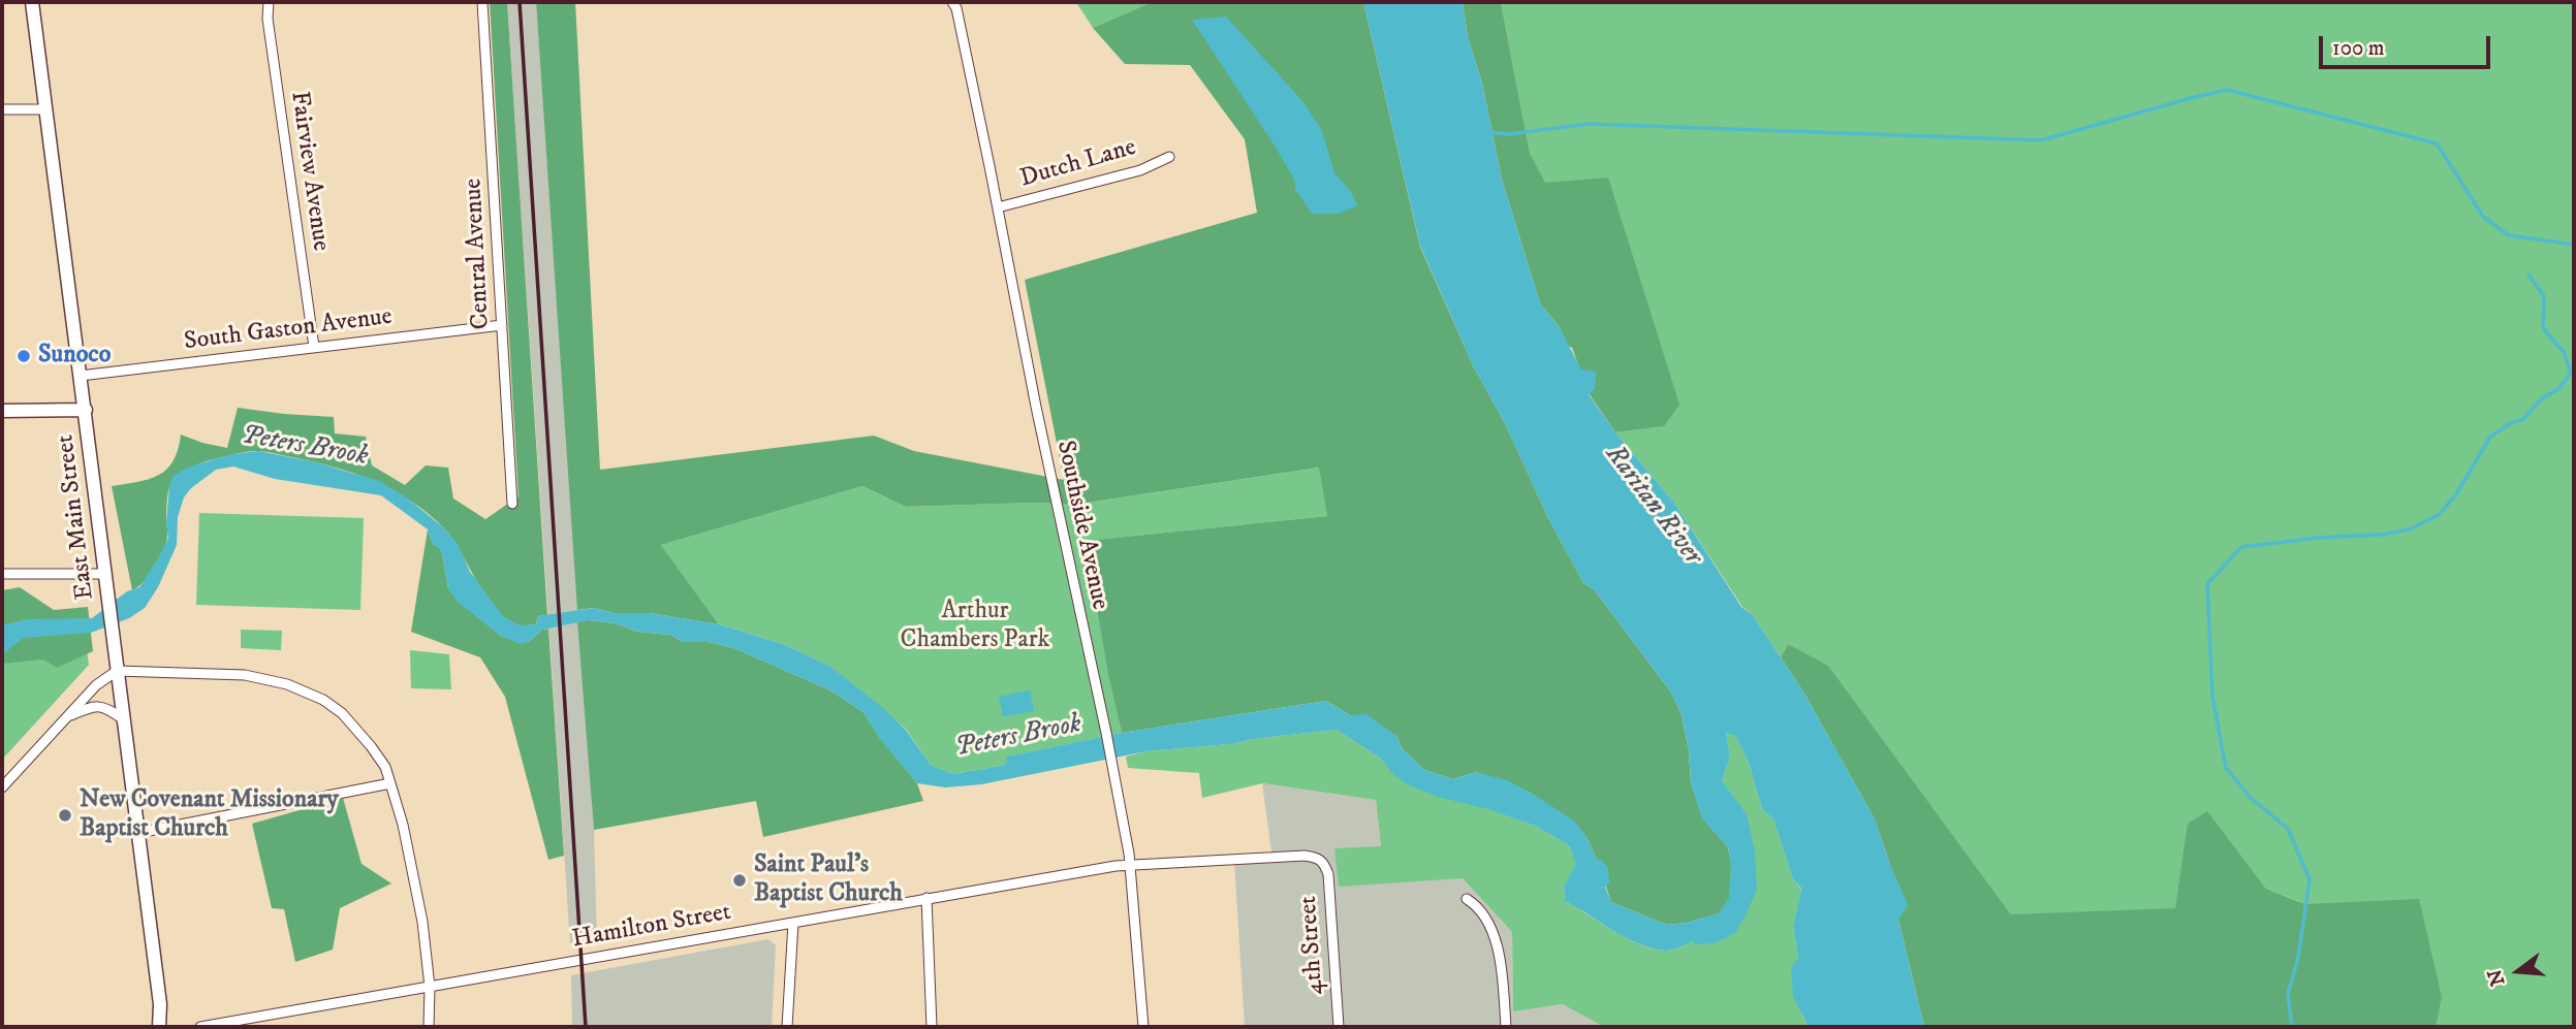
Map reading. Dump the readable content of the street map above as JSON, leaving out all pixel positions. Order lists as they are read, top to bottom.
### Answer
{
  "streets": {
    "street": [
      "Dutch Lane",
      "Fairview Avenue",
      "Central Avenue",
      "South Gaston Avenue",
      "East Main Street",
      "Southside Avenue",
      "Hamilton Street",
      "4th Street"
    ]
  },
  "crossings": [
    ["Dutch Lane", "Southside Avenue"],
    ["Fairview Avenue", "South Gaston Avenue"],
    ["Central Avenue", "South Gaston Avenue"],
    ["South Gaston Avenue", "East Main Street"],
    ["Southside Avenue", "Hamilton Street"],
    ["Hamilton Street", "4th Street"]
  ],
  "water": ["Peters Brook", "Raritan River"],
  "parks": ["Arthur Chambers Park"],
  "places": ["Sunoco", "New Covenant Missionary Baptist Church", "Saint Paul's Baptist Church"],
  "scale_bar": "100 m",
  "north": "left"
}
